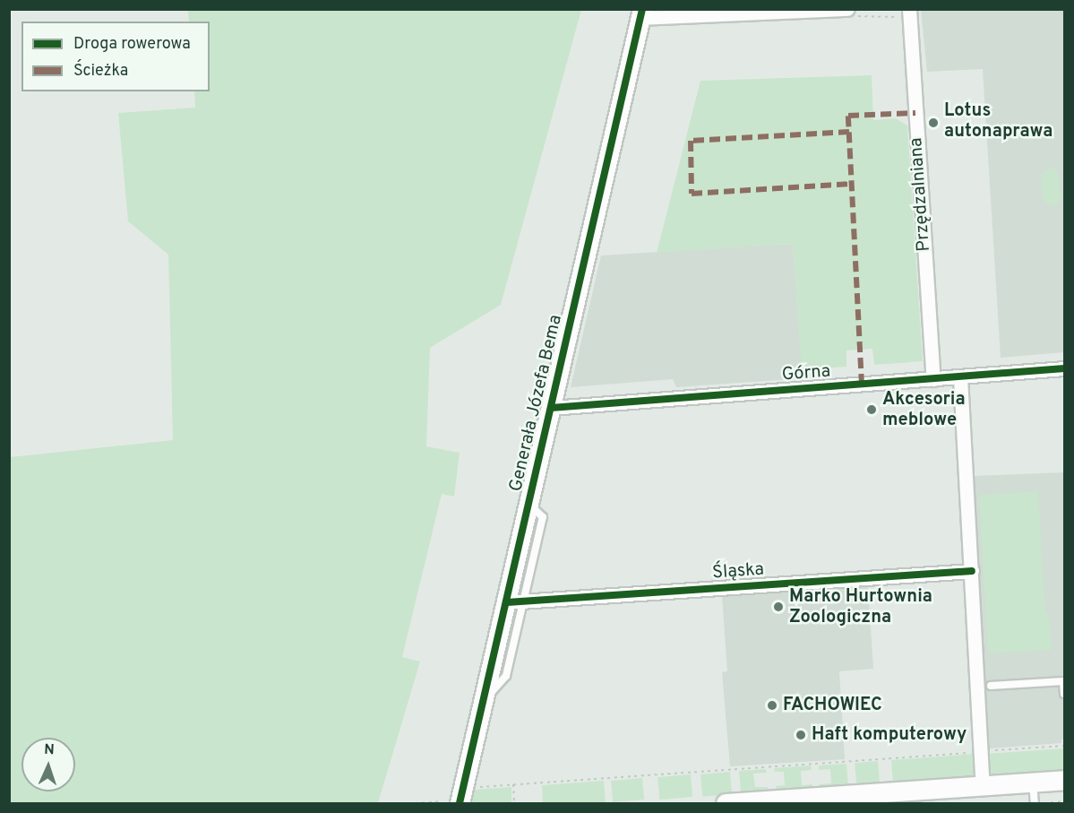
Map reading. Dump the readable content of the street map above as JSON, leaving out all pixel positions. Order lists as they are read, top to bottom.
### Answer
{
  "streets": {
    "street": [
      "Przędzalniana",
      "Górna",
      "Generała Józefa Bema",
      "Śląska"
    ]
  },
  "crossings": [
    ["Przędzalniana", "Górna"],
    ["Górna", "Generała Józefa Bema"],
    ["Generała Józefa Bema", "Śląska"]
  ],
  "places": [
    "Lotus autonaprawa",
    "Akcesoria meblowe",
    "Marko Hurtownia Zoologiczna",
    "FACHOWIEC",
    "Haft komputerowy"
  ],
  "legend": ["Droga rowerowa", "Ścieżka"],
  "north": "top"
}
